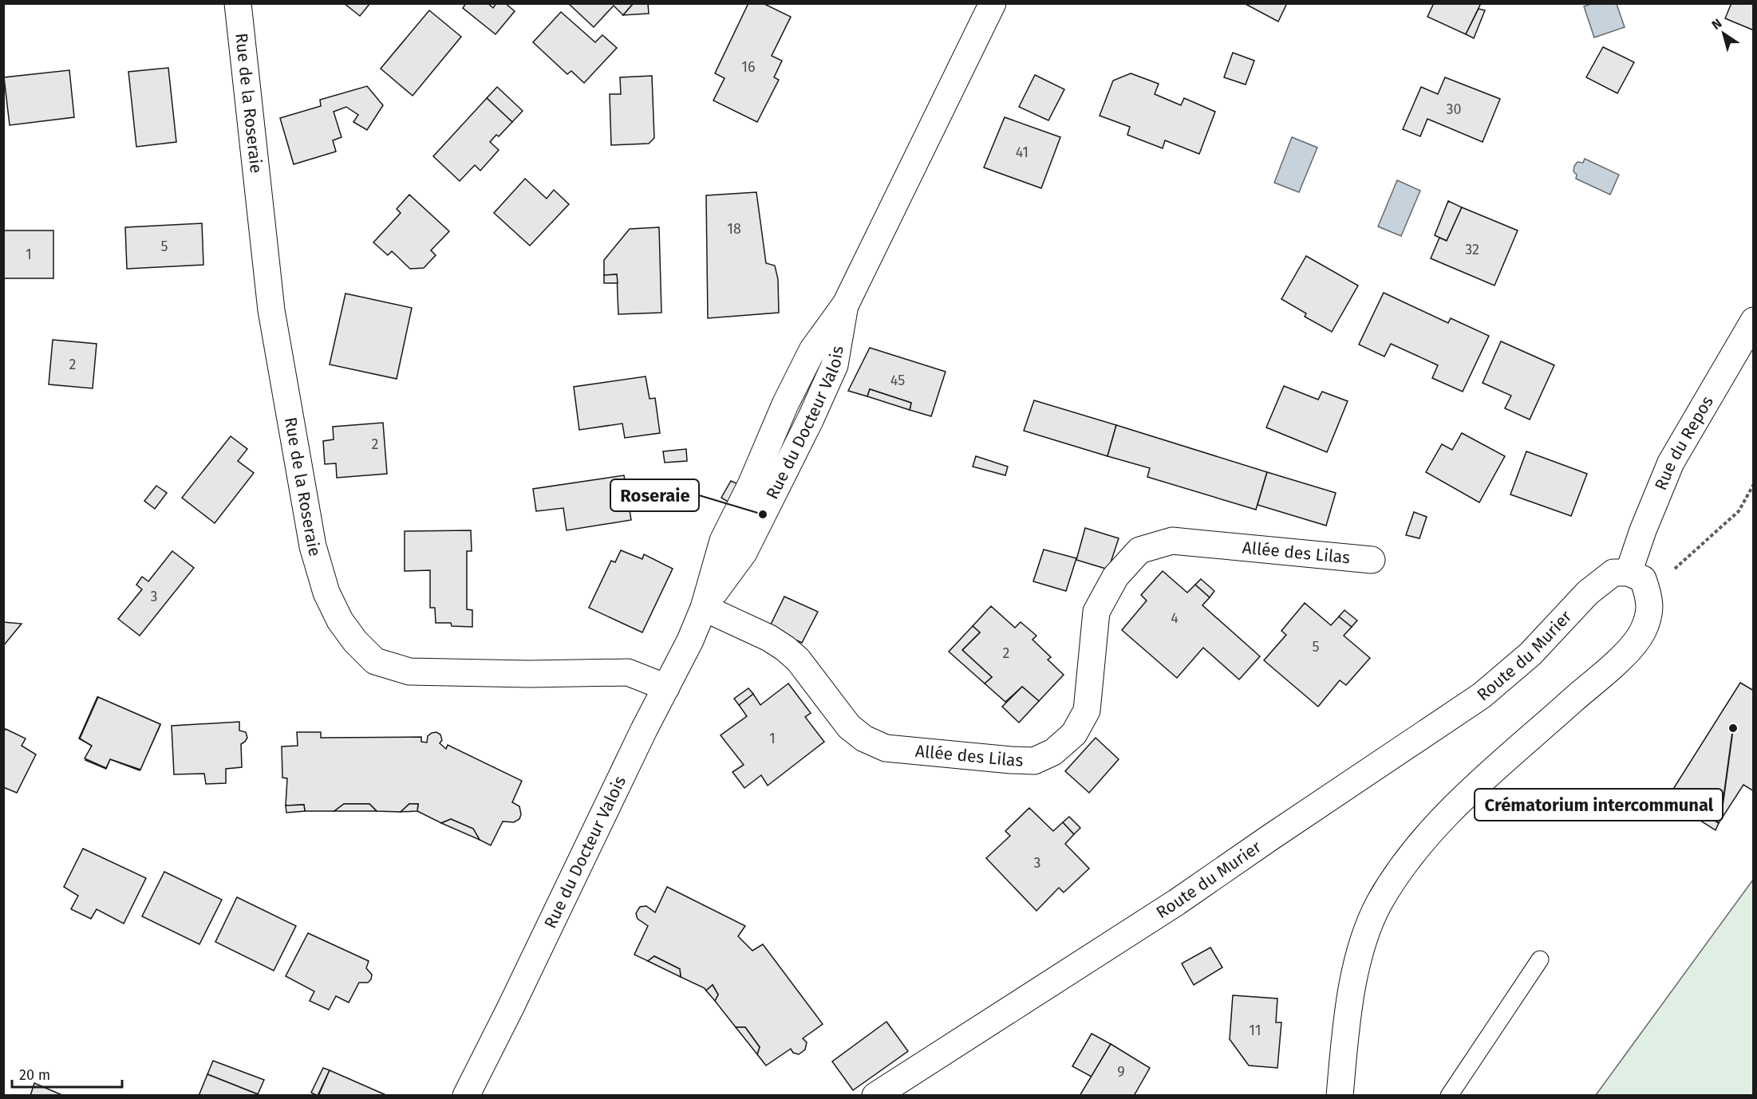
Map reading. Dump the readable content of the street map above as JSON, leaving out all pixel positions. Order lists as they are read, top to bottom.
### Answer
{
  "streets": {
    "street": [
      "Rue de la Roseraie",
      "Rue du Docteur Valois",
      "Rue du Repos",
      "Allée des Lilas",
      "Route du Murier"
    ]
  },
  "crossings": [
    ["Rue de la Roseraie", "Rue du Docteur Valois"],
    ["Rue du Docteur Valois", "Allée des Lilas"],
    ["Rue du Repos", "Route du Murier"]
  ],
  "places": ["Roseraie", "Crématorium intercommunal"],
  "house_numbers": [
    "16",
    "30",
    "41",
    "18",
    "5",
    "32",
    "1",
    "2",
    "45",
    "2",
    "3",
    "4",
    "5",
    "2",
    "1",
    "3",
    "11",
    "9"
  ],
  "scale_bar": "20 m",
  "north": "top left"
}
